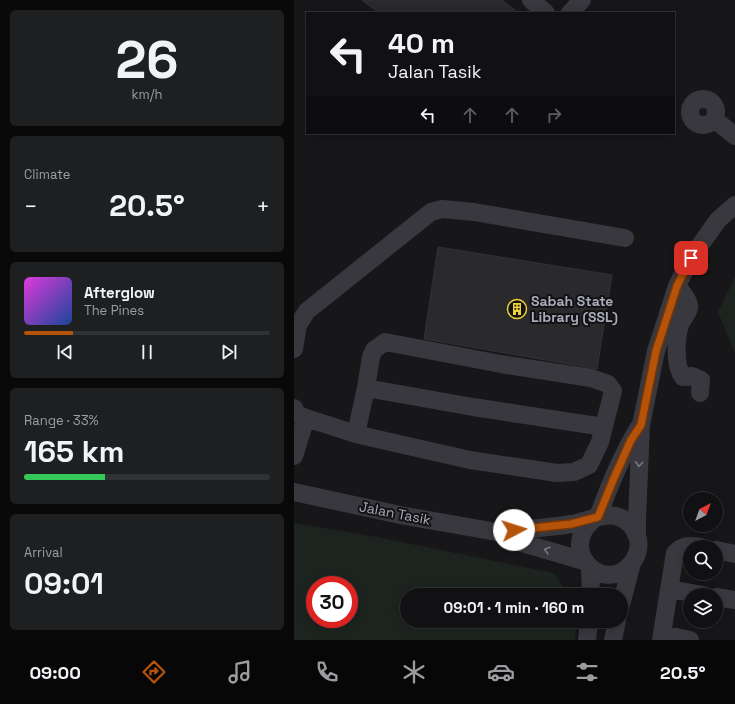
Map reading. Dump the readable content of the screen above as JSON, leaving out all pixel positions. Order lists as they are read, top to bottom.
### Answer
{
  "streets": {
    "street": ["Jalan Tasik"]
  },
  "places": {
    "building": ["Sabah State Library (SSL)"]
  },
  "north": "top right",
  "page": {
    "tile": [
      ["26", "km/h"],
      "Climate",
      ["Range · 33%", "165 km"],
      ["Arrival", "09:01"]
    ],
    "turn": ["40 m", "Jalan Tasik"],
    "heat": ["−", "20.5°", "+"],
    "song": ["Afterglow", "The Pines"],
    "limit": "30",
    "trip": "09:01 · 1 min · 160 m",
    "tabs": ["09:00", "20.5°"]
  }
}
